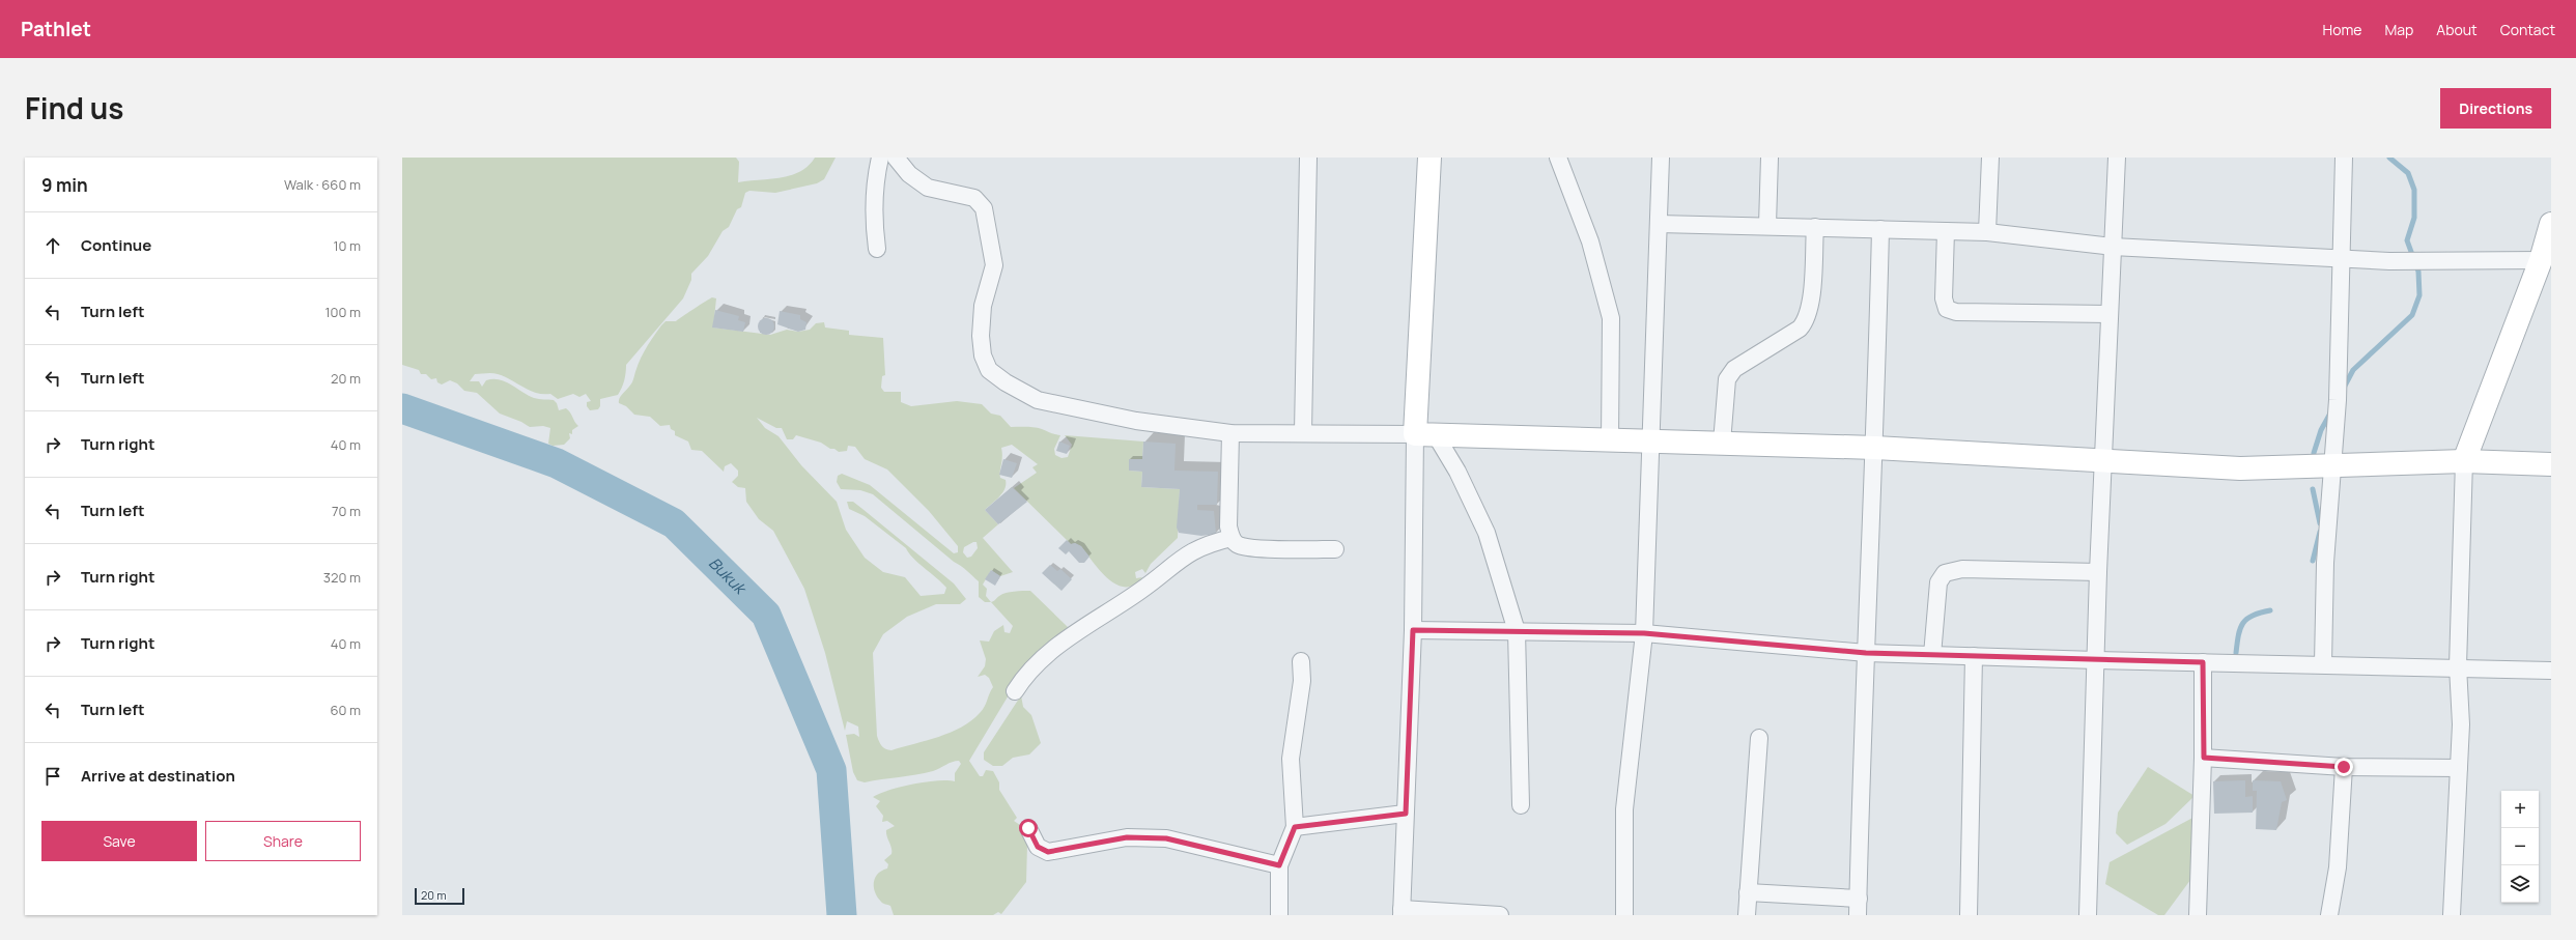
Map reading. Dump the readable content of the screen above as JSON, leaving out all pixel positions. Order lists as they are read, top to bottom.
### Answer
{
  "water": ["Bukuk"],
  "scale_bar": "20 m",
  "page": {
    "header": "Pathlet",
    "nav": [
      "Home",
      "Map",
      "About",
      "Contact"
    ],
    "title": "Find us",
    "buttons": [
      "Directions",
      ["Save", "Share"]
    ],
    "heading": ["9 min", "Walk · 660 m"],
    "list": [
      ["Continue", "10 m"],
      ["Turn left", "100 m"],
      ["Turn left", "20 m"],
      ["Turn right", "40 m"],
      ["Turn left", "70 m"],
      ["Turn right", "320 m"],
      ["Turn right", "40 m"],
      ["Turn left", "60 m"],
      "Arrive at destination"
    ],
    "map_buttons": ["+", "−"],
    "scale": "20 m"
  }
}
